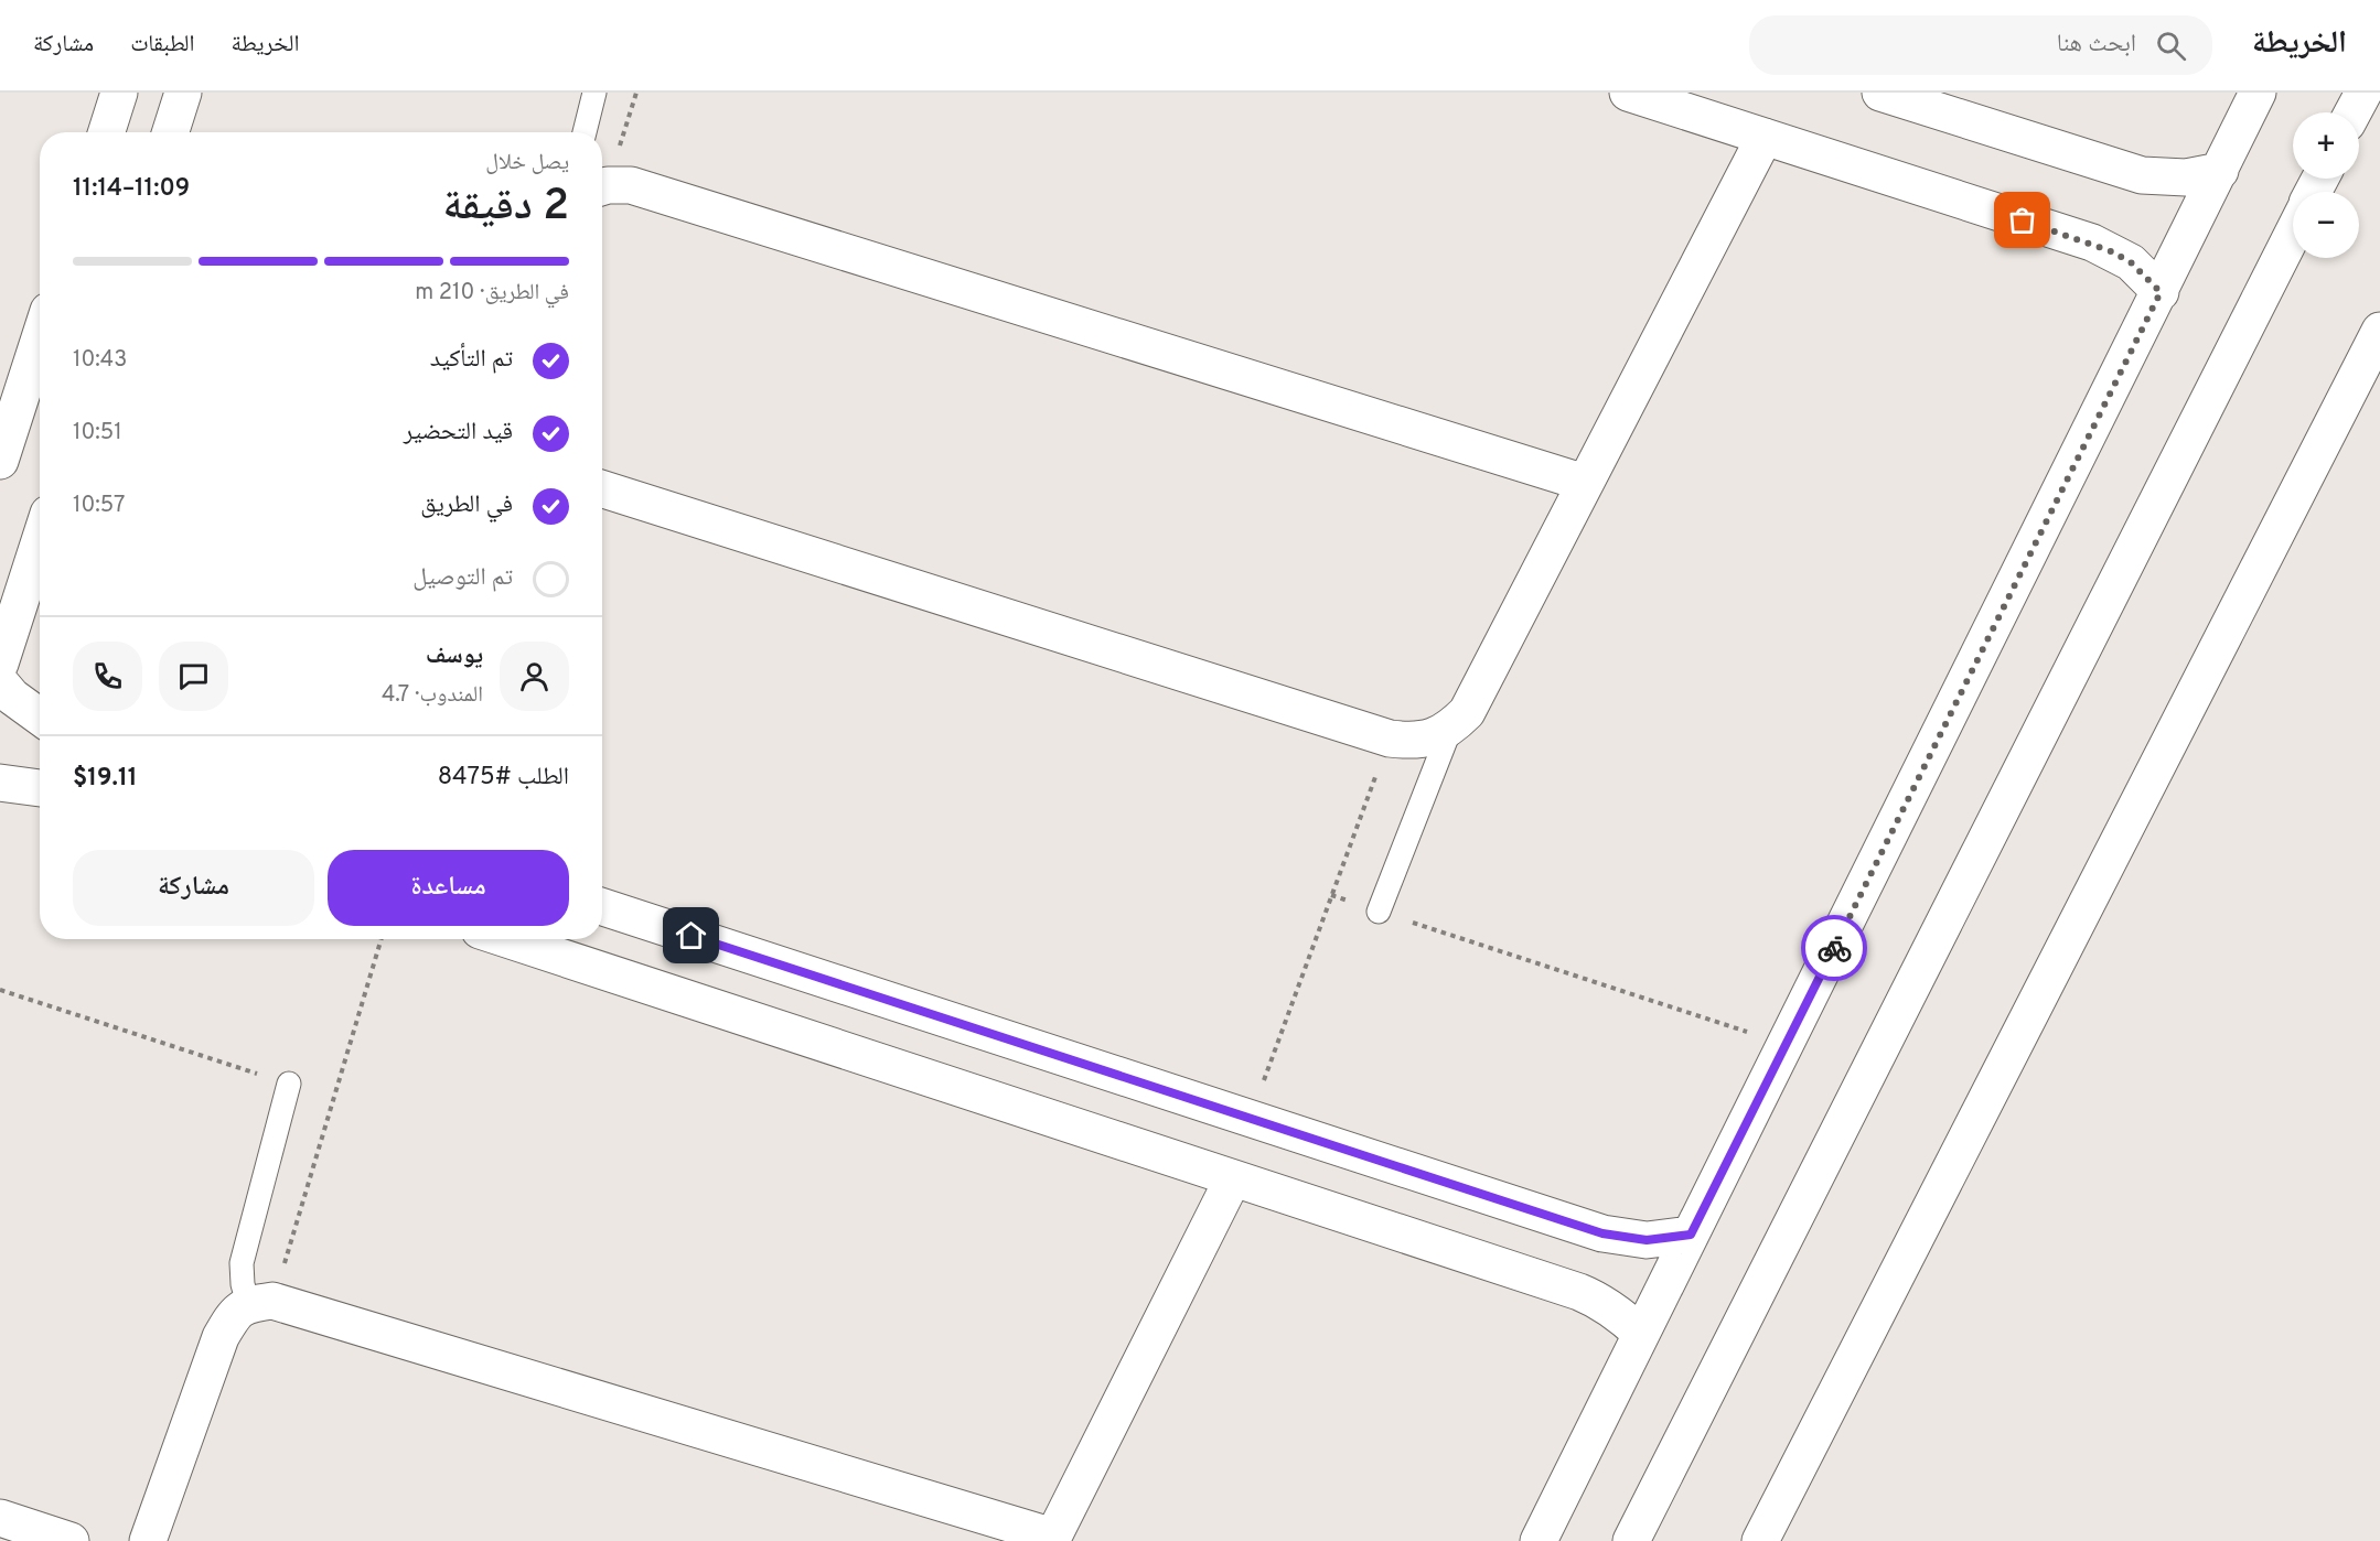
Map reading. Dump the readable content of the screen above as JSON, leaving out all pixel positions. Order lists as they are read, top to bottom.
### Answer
{
  "page": {
    "header": "الخريطة",
    "search": "ابحث هنا",
    "nav": ["الخريطة", "الطبقات", "مشاركة"],
    "map_buttons": ["+", "−"],
    "heading": ["2 دقيقة", "يصل خلال", "11:09–11:14"],
    "panel": [
      "يوسف",
      "المندوب · 4.7",
      "الطلب #8475",
      "$19.11"
    ],
    "bar": "في الطريق · 210 m",
    "list": [
      ["تم التأكيد", "10:43"],
      ["قيد التحضير", "10:51"],
      ["في الطريق", "10:57"],
      "تم التوصيل"
    ],
    "buttons": ["مساعدة", "مشاركة"]
  }
}
